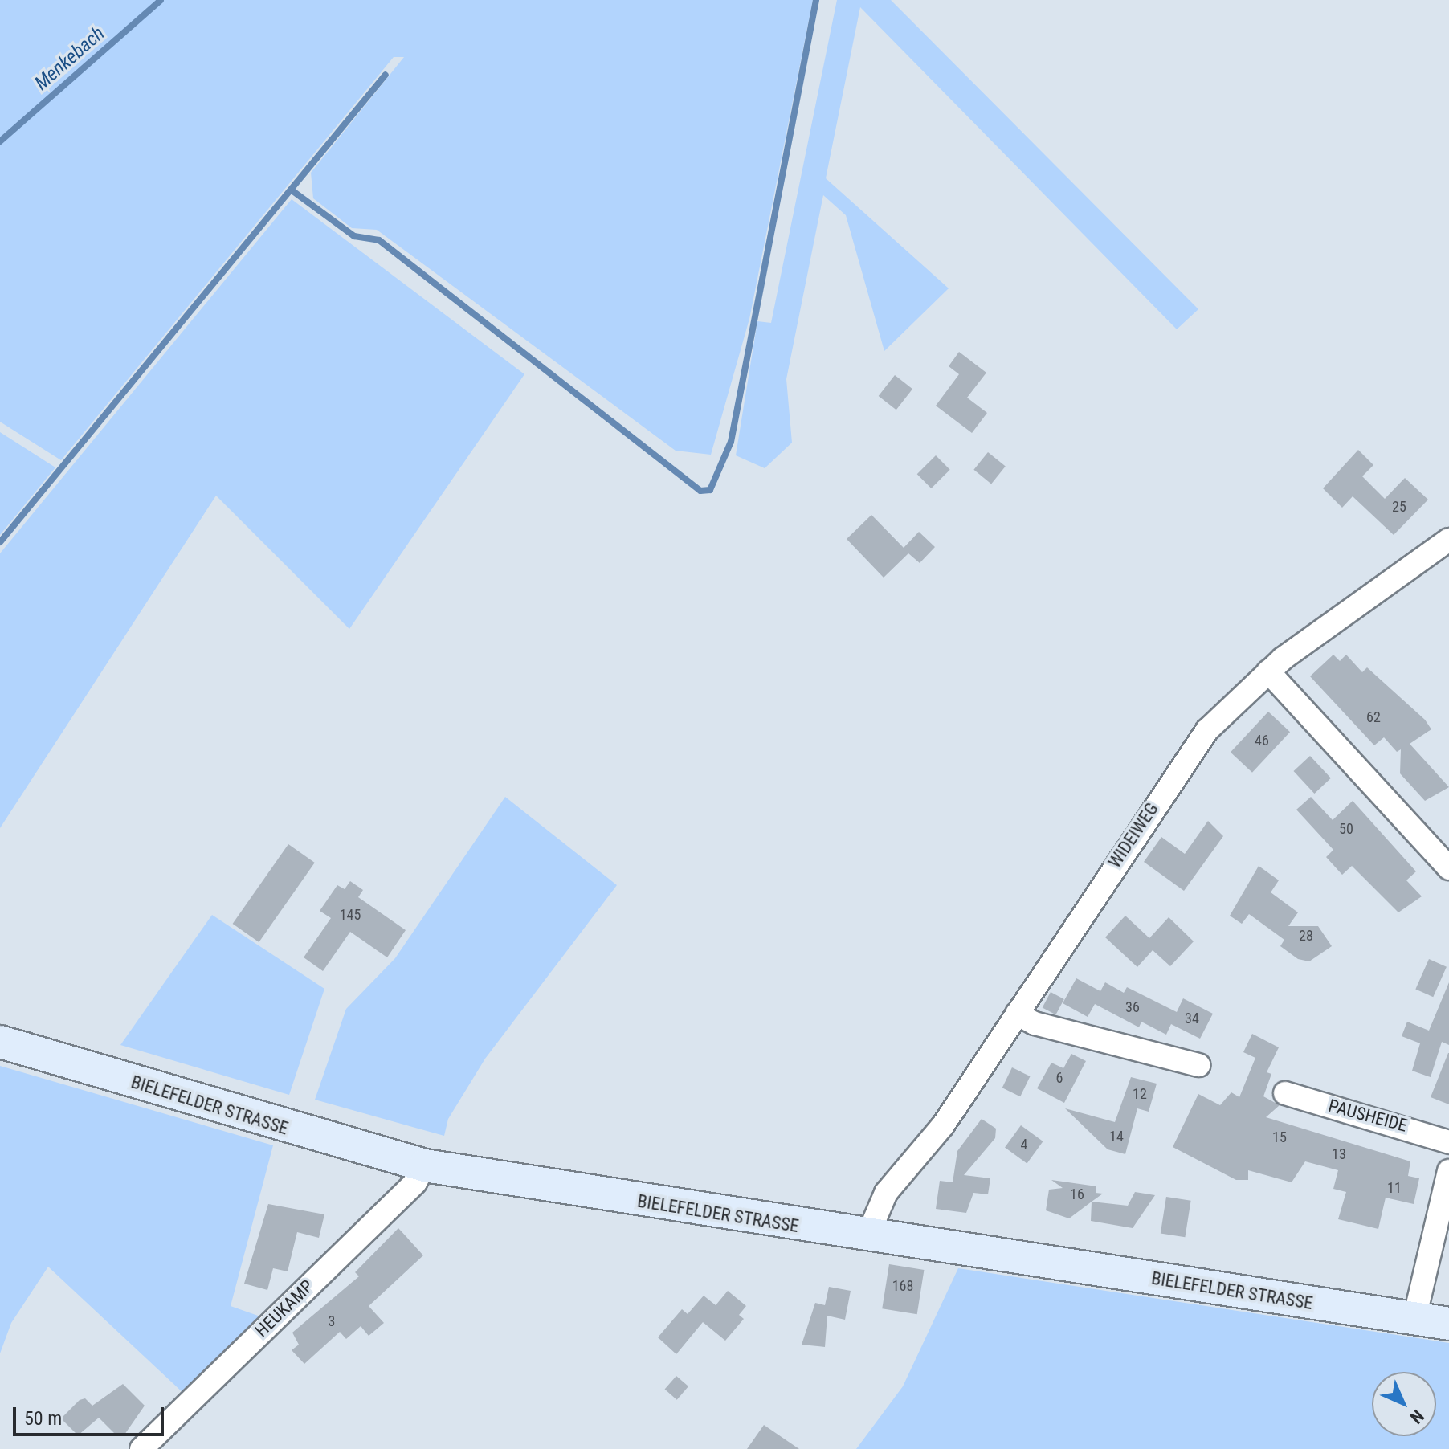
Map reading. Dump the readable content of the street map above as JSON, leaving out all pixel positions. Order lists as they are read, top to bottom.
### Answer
{
  "streets": {
    "main road": ["BIELEFELDER STRASSE"],
    "street": ["WIDEIWEG", "PAUSHEIDE", "HEUKAMP"]
  },
  "crossings": [
    ["WIDEIWEG", "BIELEFELDER STRASSE"],
    ["BIELEFELDER STRASSE", "HEUKAMP"]
  ],
  "water": ["Menkebach"],
  "house_numbers": [
    "25",
    "62",
    "46",
    "50",
    "145",
    "28",
    "36",
    "34",
    "6",
    "12",
    "14",
    "15",
    "4",
    "13",
    "11",
    "16",
    "168",
    "3"
  ],
  "scale_bar": "50 m",
  "north": "bottom right"
}
